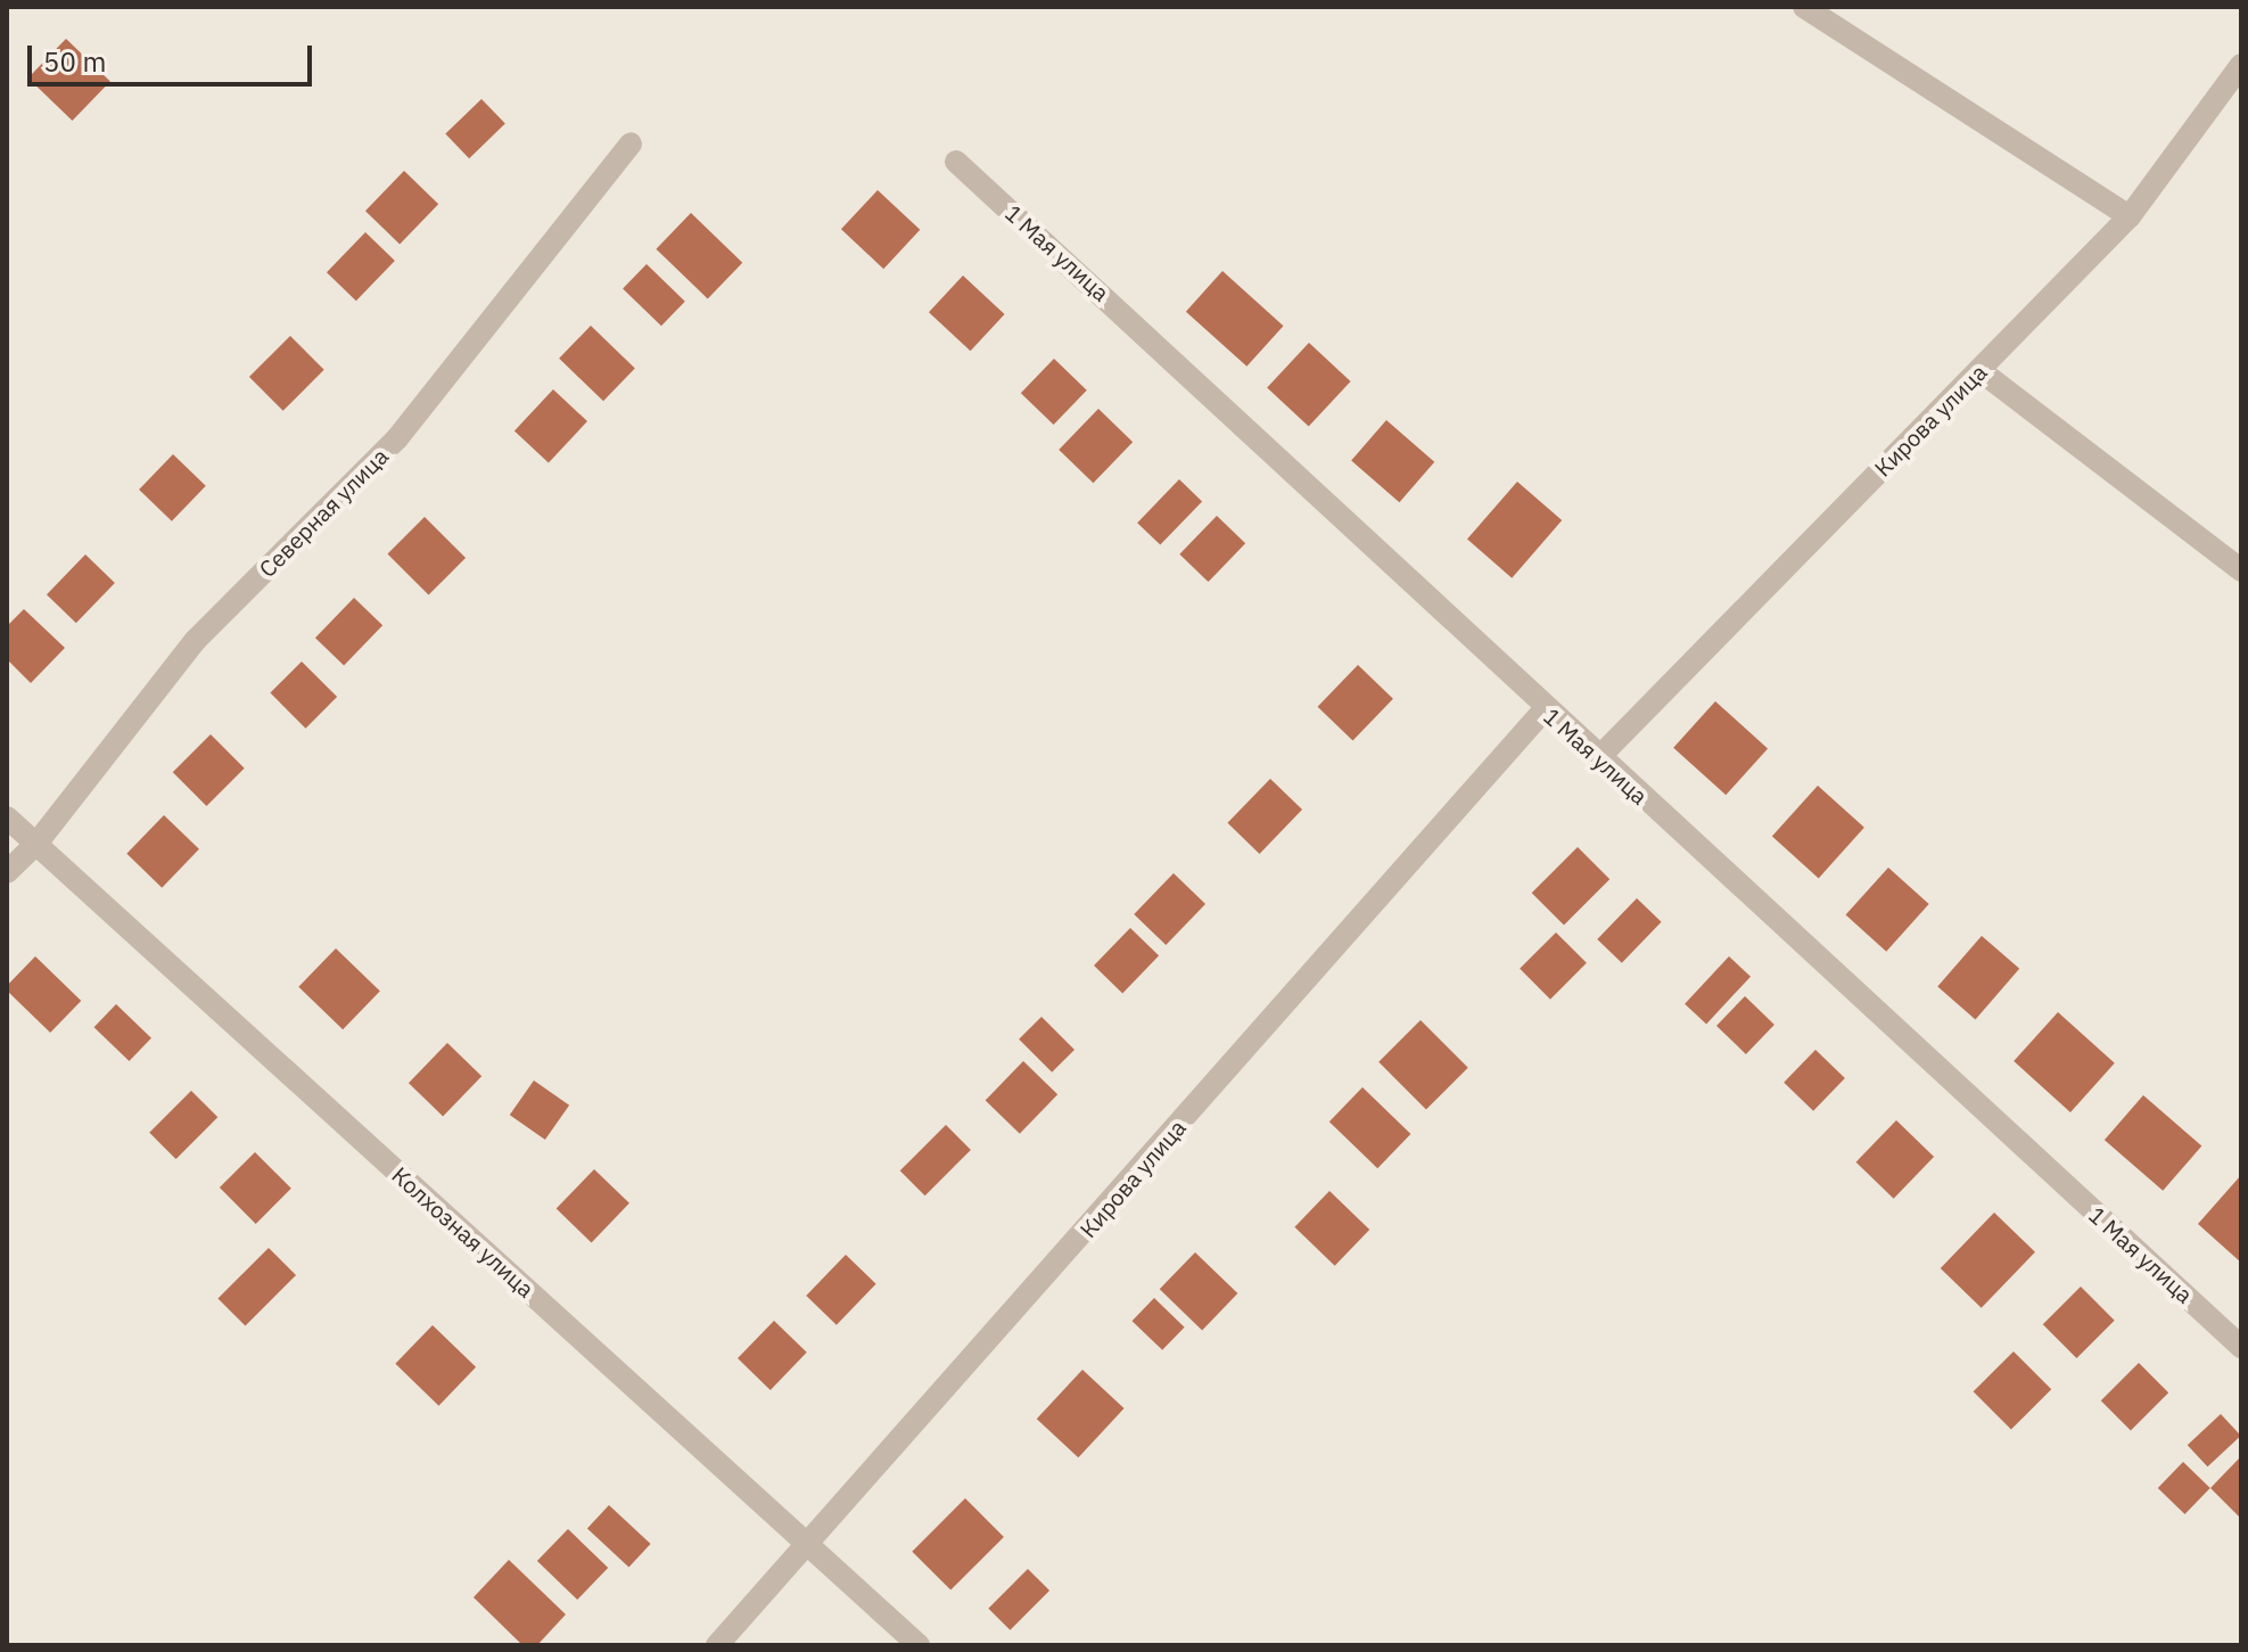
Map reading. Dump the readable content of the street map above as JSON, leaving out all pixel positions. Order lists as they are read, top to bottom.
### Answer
{
  "streets": {
    "street": [
      "1 Мая улица",
      "Кирова улица",
      "Северная улица",
      "Колхозная улица"
    ]
  },
  "crossings": [
    ["1 Мая улица", "Кирова улица"],
    ["Кирова улица", "Колхозная улица"],
    ["Северная улица", "Колхозная улица"]
  ],
  "scale_bar": "50 m"
}
